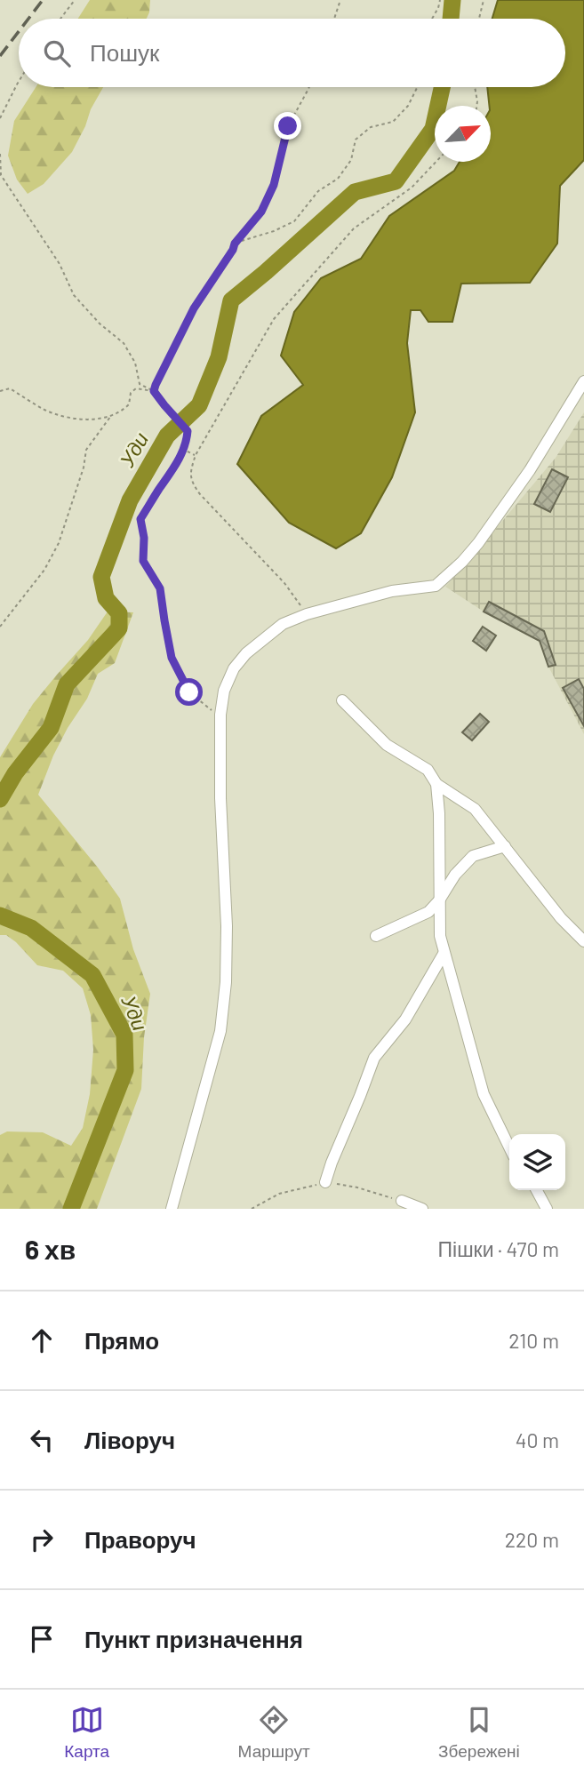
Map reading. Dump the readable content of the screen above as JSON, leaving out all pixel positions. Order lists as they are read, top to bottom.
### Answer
{
  "water": ["Уди"],
  "north": "top right",
  "page": {
    "search": "Пошук",
    "heading": ["6 хв", "Пішки · 470 m"],
    "list": [
      ["Прямо", "210 m"],
      ["Ліворуч", "40 m"],
      ["Праворуч", "220 m"],
      "Пункт призначення"
    ],
    "nav": ["Карта", "Маршрут", "Збережені"]
  }
}
